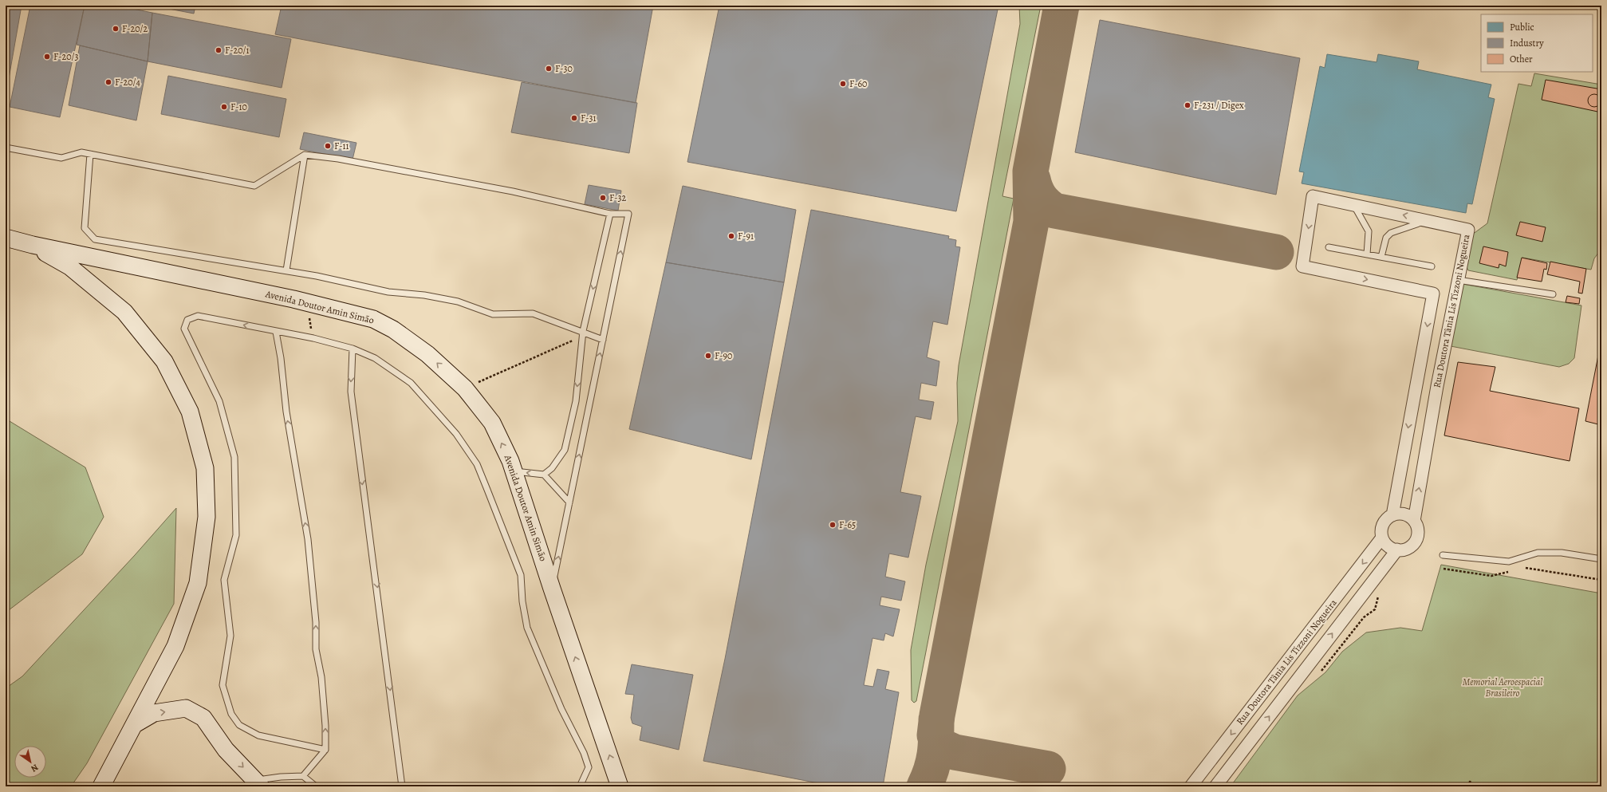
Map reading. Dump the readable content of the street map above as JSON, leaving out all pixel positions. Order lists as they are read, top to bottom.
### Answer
{
  "streets": {
    "street": ["Avenida Doutor Amin Simão", "Rua Doutora Tânia Lis Tizzoni Nogueira"]
  },
  "one_way": ["Avenida Doutor Amin Simão"],
  "parks": ["Memorial Aeroespacial Brasileiro"],
  "places": [
    "F-20/2",
    "F-20/1",
    "F-20/3",
    "F-30",
    "F-20/4",
    "F-60",
    "F-231 / Digex",
    "F-10",
    "F-31",
    "F-11",
    "F-32",
    "F-91",
    "F-90",
    "F-65"
  ],
  "legend": ["Public", "Industry", "Other"],
  "north": "bottom right"
}
